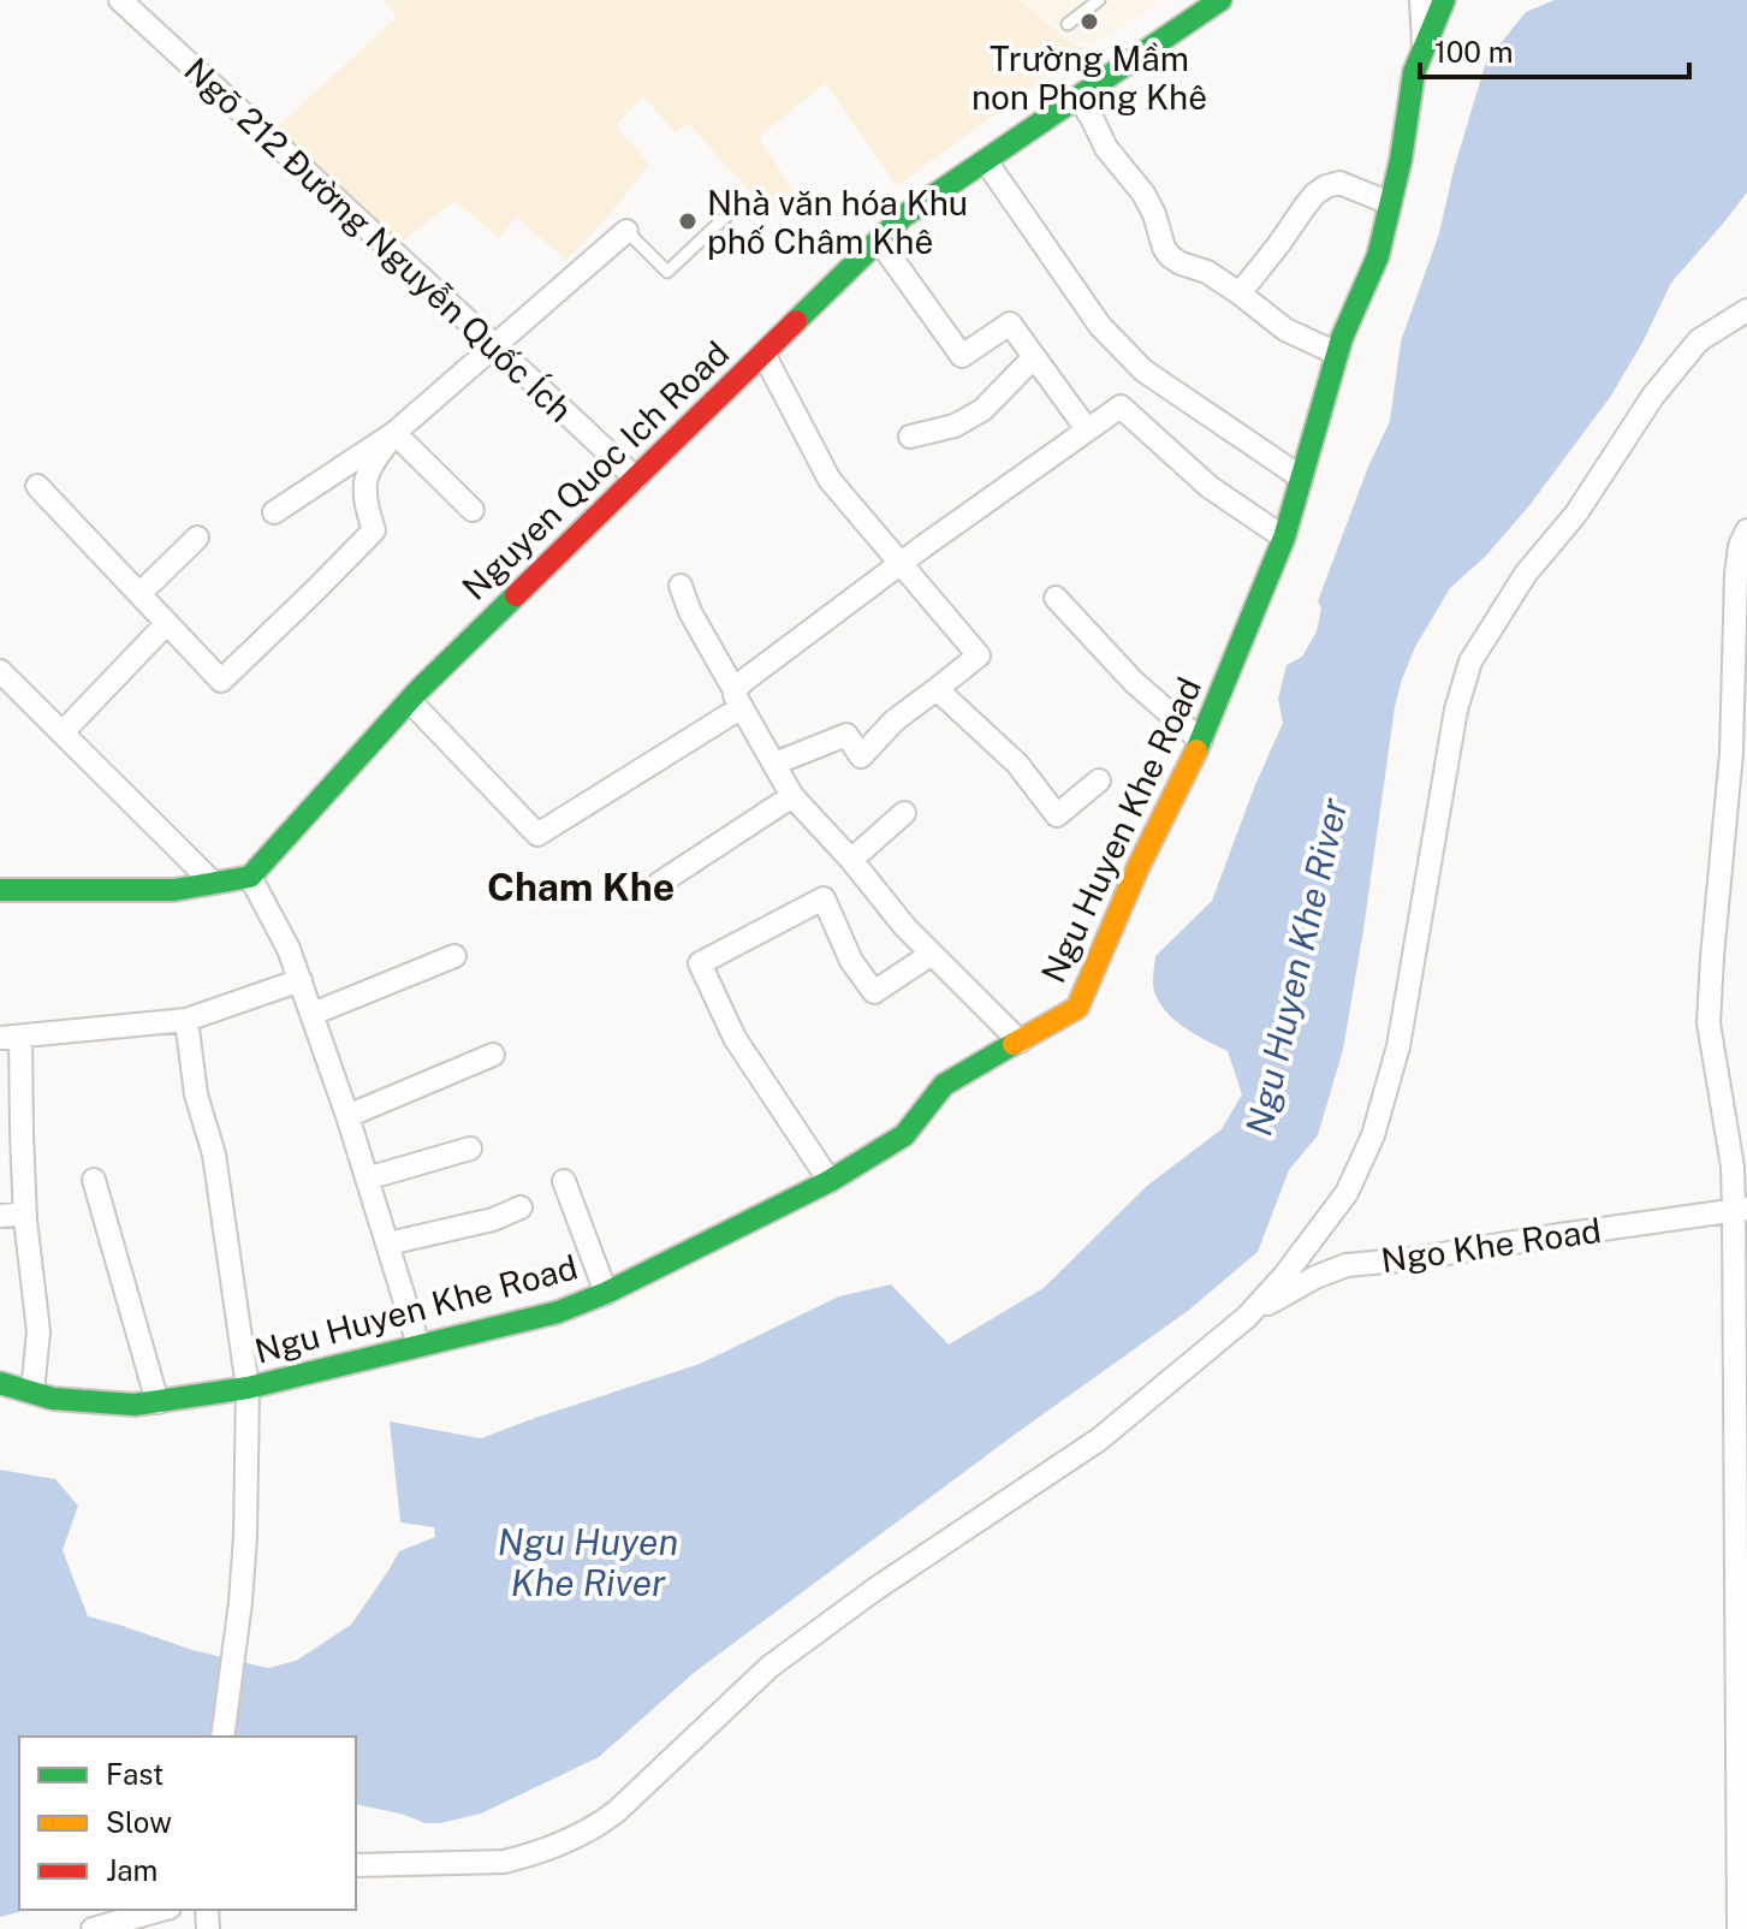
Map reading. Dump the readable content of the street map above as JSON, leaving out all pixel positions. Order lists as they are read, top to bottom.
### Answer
{
  "streets": {
    "street": [
      "Ngõ 212 Đường Nguyễn Quốc Ích",
      "Nguyen Quoc Ich Road",
      "Ngu Huyen Khe Road",
      "Ngo Khe Road"
    ]
  },
  "crossings": [
    ["Ngõ 212 Đường Nguyễn Quốc Ích", "Nguyen Quoc Ich Road"]
  ],
  "districts": ["Cham Khe"],
  "water": ["Ngu Huyen Khe River"],
  "places": ["Trường Mầm non Phong Khê", "Nhà văn hóa Khu phố Châm Khê"],
  "legend": ["Fast", "Slow", "Jam"],
  "scale_bar": "100 m"
}
